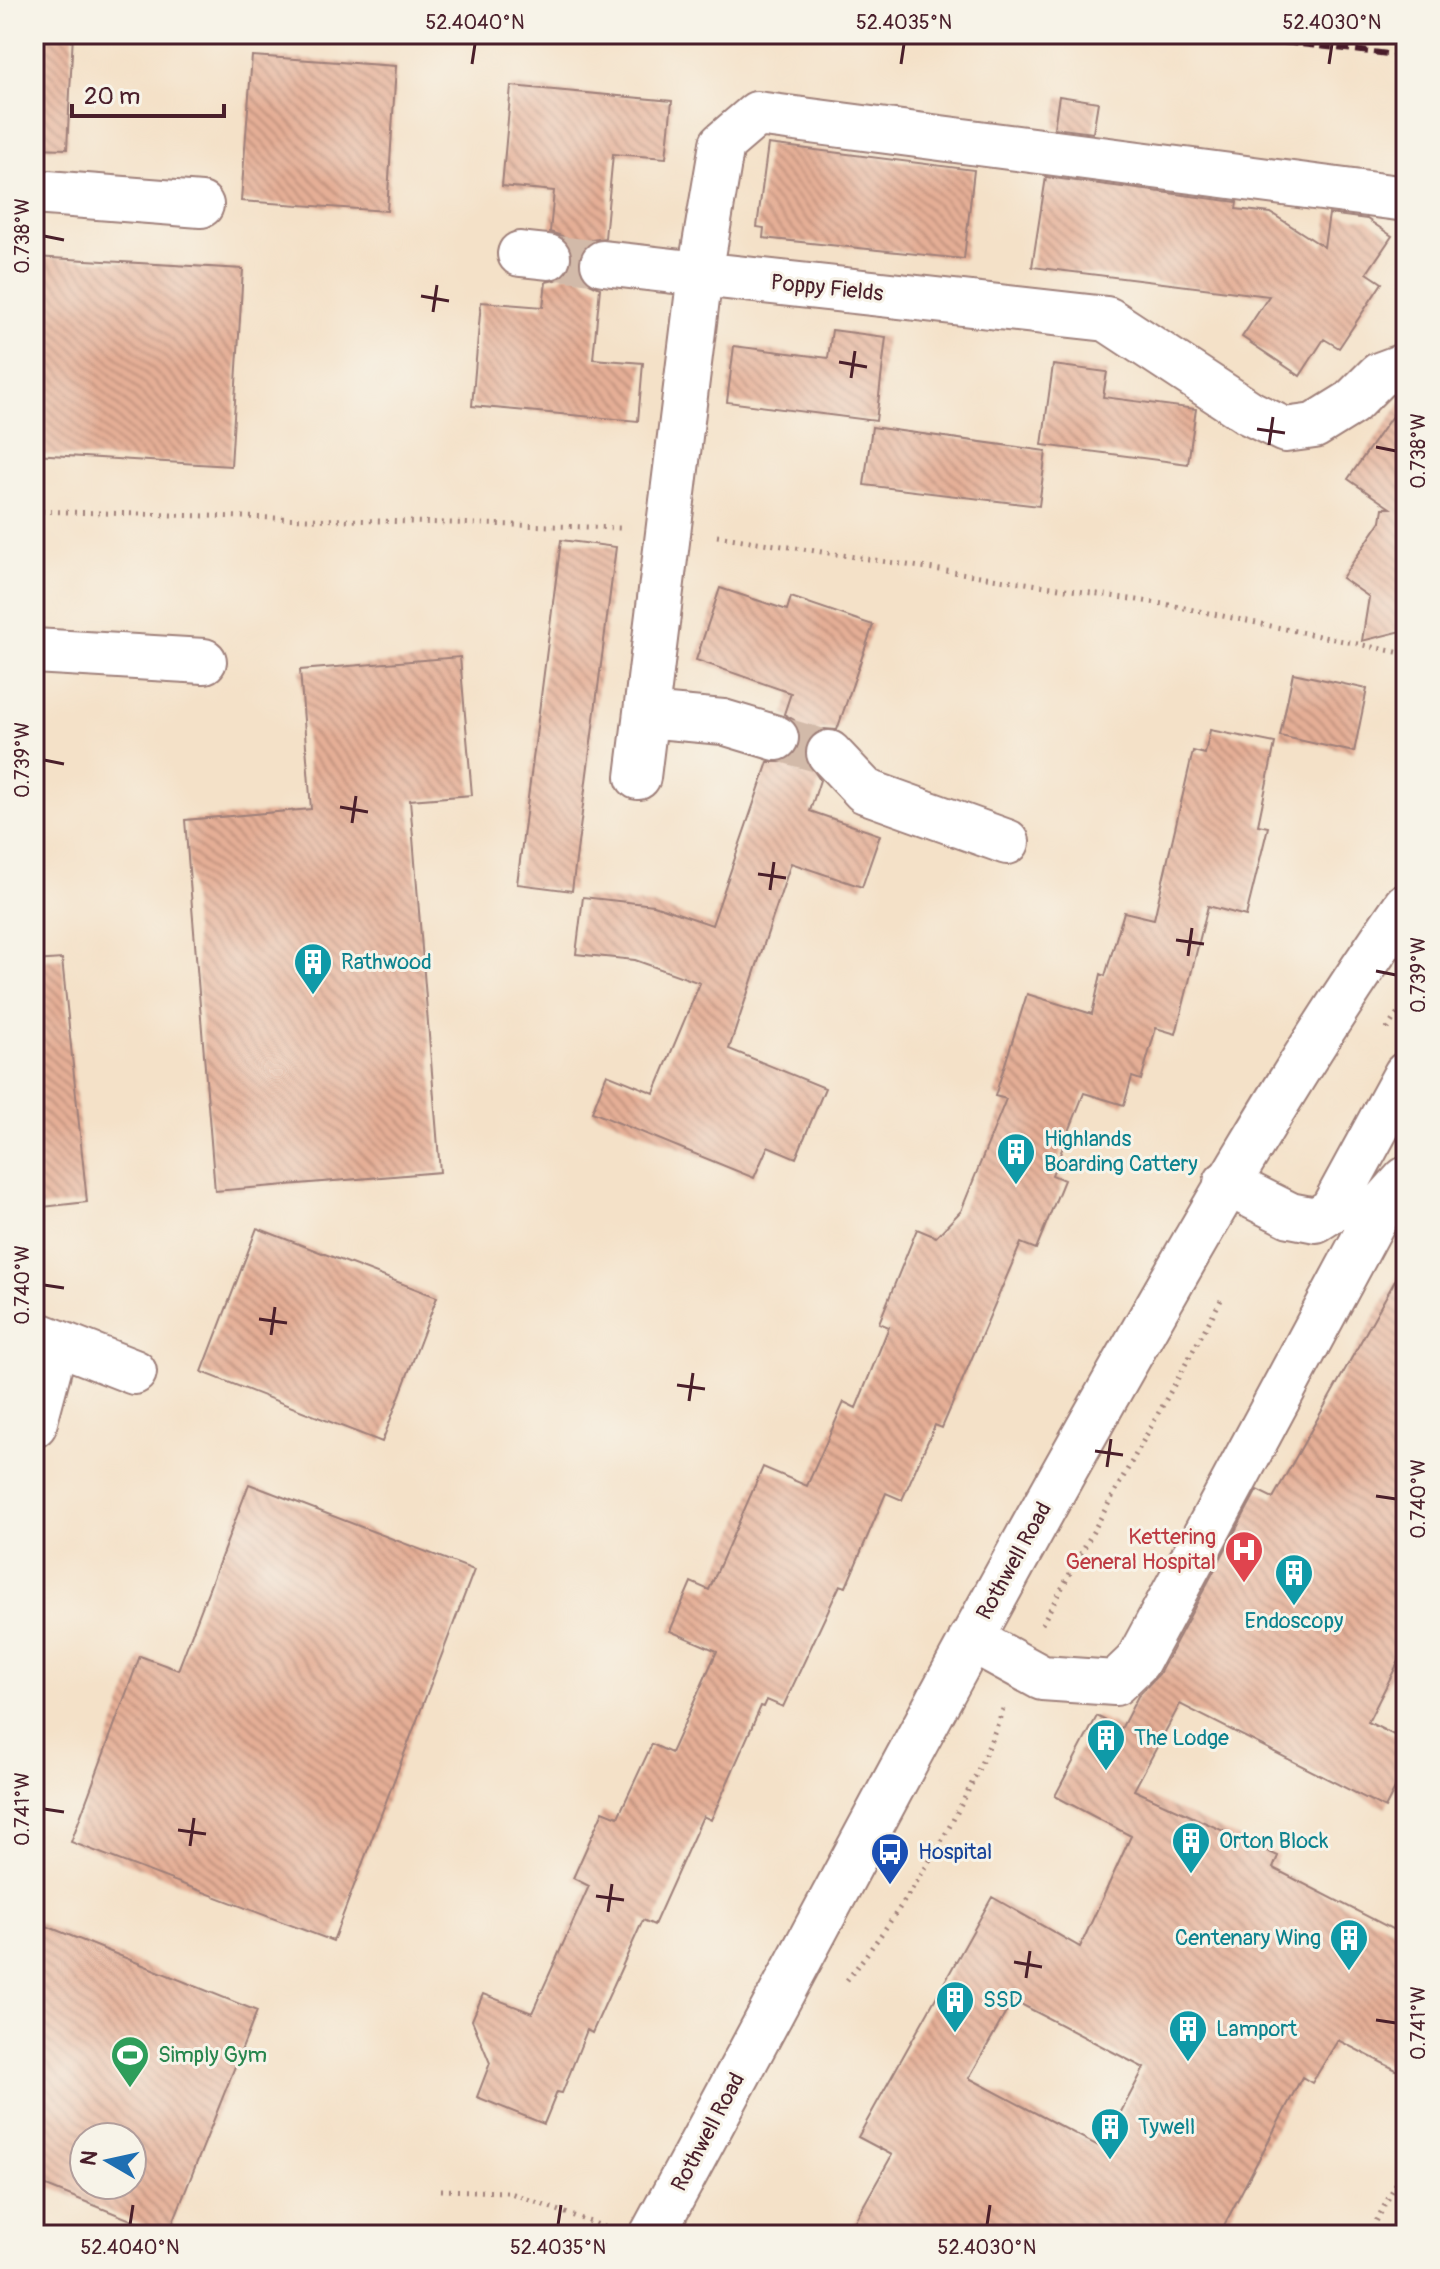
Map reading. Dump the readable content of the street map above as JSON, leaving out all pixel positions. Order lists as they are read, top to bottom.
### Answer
{
  "streets": {
    "main road": ["Poppy Fields", "Rothwell Road"]
  },
  "places": {
    "building": [
      "Rathwood",
      "Highlands Boarding Cattery",
      "Endoscopy",
      "The Lodge",
      "Orton Block",
      "Centenary Wing",
      "SSD",
      "Lamport",
      "Tywell"
    ],
    "hospital": ["Kettering General Hospital"],
    "bus stop": ["Hospital"],
    "sports": ["Simply Gym"]
  },
  "scale_bar": "20 m",
  "north": "left",
  "coordinates": [
    "52.4040°N",
    "52.4035°N",
    "52.4030°N",
    "0.738°W",
    "0.739°W",
    "0.740°W",
    "0.741°W"
  ]
}
